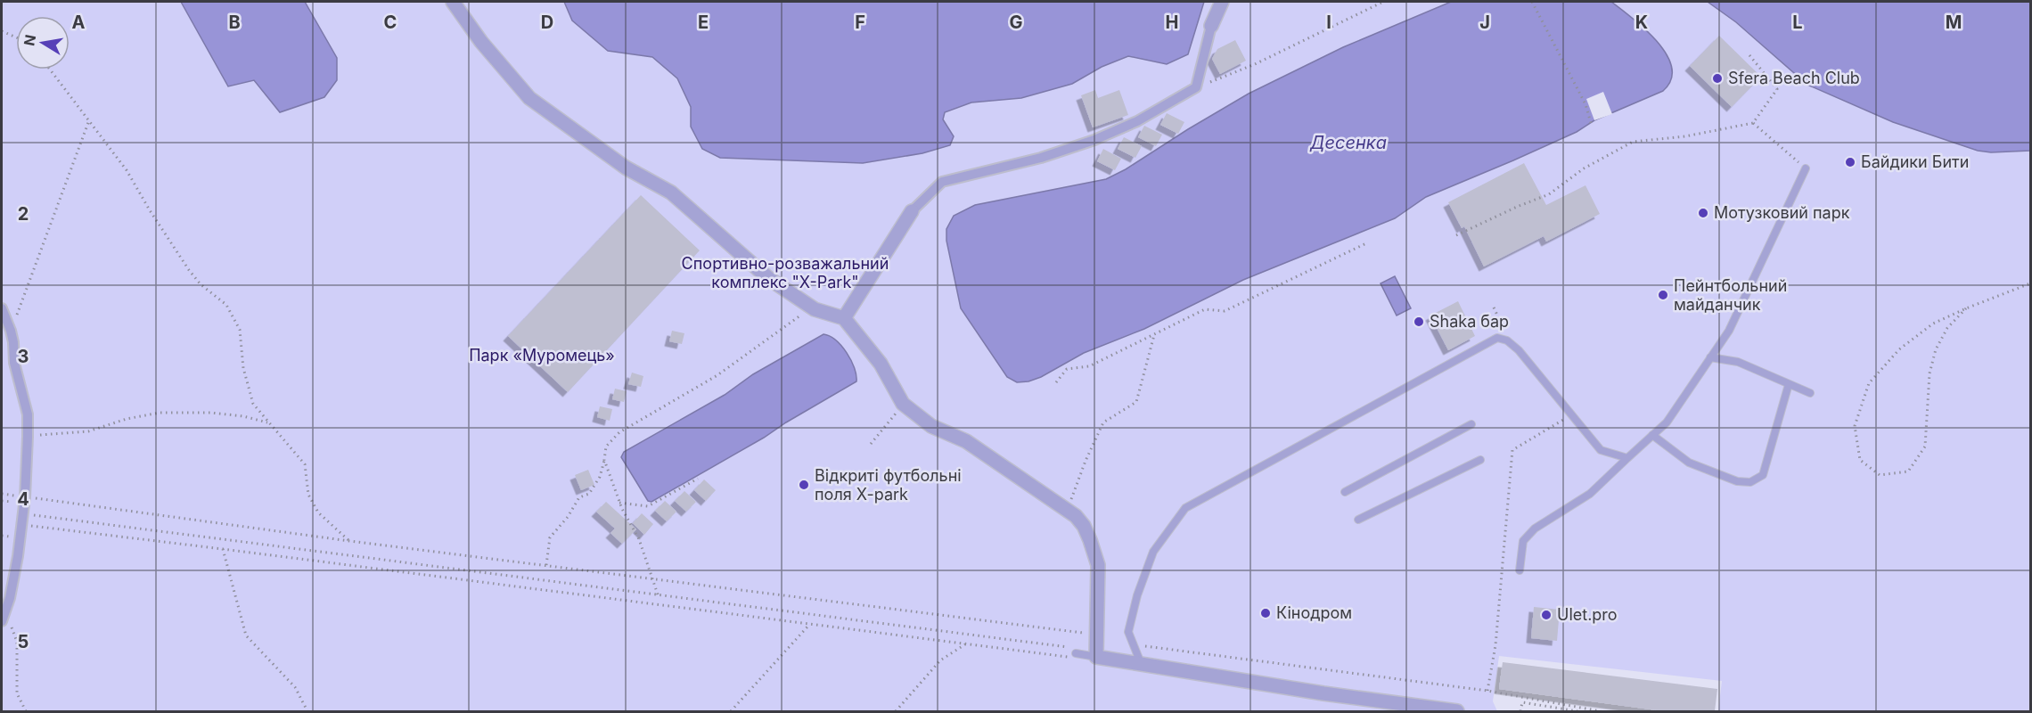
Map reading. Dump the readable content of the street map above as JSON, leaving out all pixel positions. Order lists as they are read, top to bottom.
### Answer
{
  "water": ["Десенка"],
  "parks": ["Спортивно-розважальний комплекс \"Х-Park\"", "Парк «Муромець»"],
  "places": [
    "Sfera Beach Club",
    "Байдики Бити",
    "Мотузковий парк",
    "Пейнтбольний майданчик",
    "Shaka бар",
    "Відкриті футбольні поля X-park",
    "Кінодром",
    "Ulet.pro"
  ],
  "north": "left",
  "grid": {
    "columns": [
      "A",
      "B",
      "C",
      "D",
      "E",
      "F",
      "G",
      "H",
      "I",
      "J",
      "K",
      "L",
      "M"
    ],
    "rows": [
      "2",
      "3",
      "4",
      "5"
    ]
  }
}
